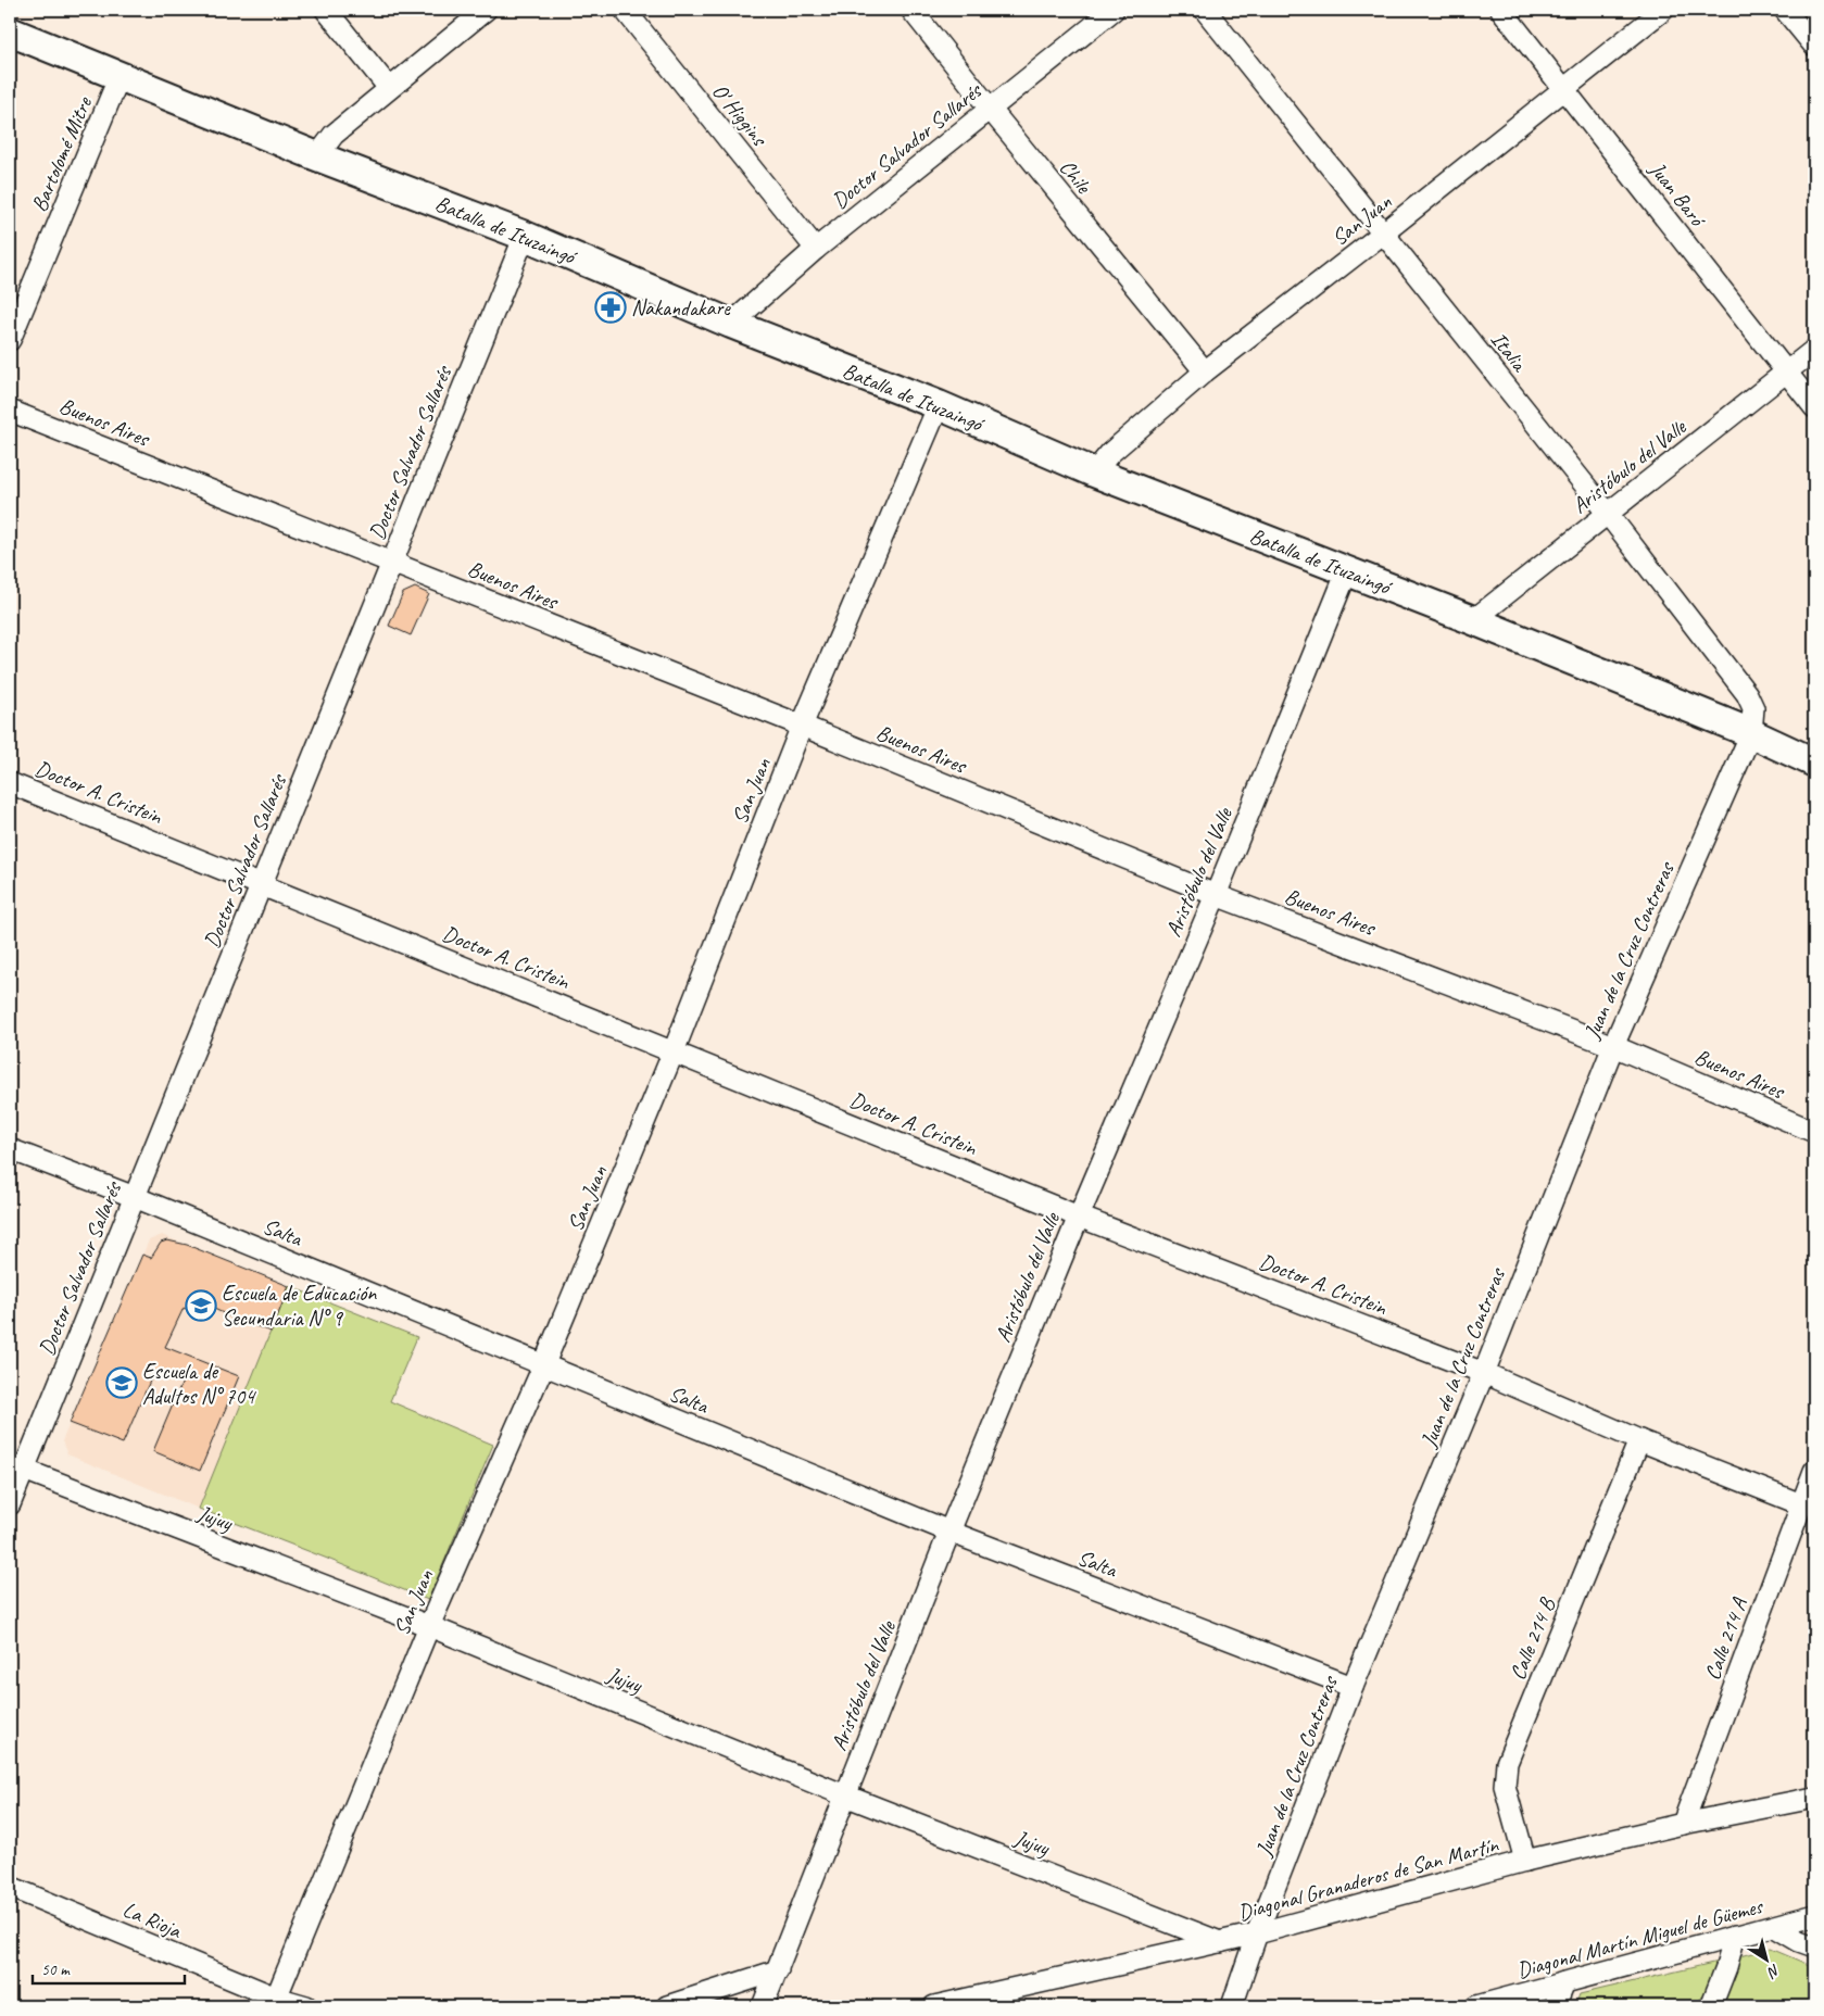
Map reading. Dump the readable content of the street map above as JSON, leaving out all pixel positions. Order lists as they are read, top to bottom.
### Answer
{
  "streets": {
    "main road": ["Batalla de Ituzaingó"],
    "street": [
      "O' Higgins",
      "Doctor Salvador Sallarés",
      "Bartolomé Mitre",
      "Chile",
      "Juan Baró",
      "San Juan",
      "Italia",
      "Buenos Aires",
      "Aristóbulo del Valle",
      "Doctor A. Cristein",
      "Juan de la Cruz Contreras",
      "Salta",
      "Jujuy",
      "Calle 214 B",
      "Calle 214 A",
      "Diagonal Granaderos de San Martín",
      "La Rioja",
      "Diagonal Martín Miguel de Güemes"
    ]
  },
  "crossings": [
    ["O' Higgins", "Doctor Salvador Sallarés"],
    ["Doctor Salvador Sallarés", "Chile"],
    ["Doctor Salvador Sallarés", "Batalla de Ituzaingó"],
    ["Doctor Salvador Sallarés", "Buenos Aires"],
    ["Doctor Salvador Sallarés", "Doctor A. Cristein"],
    ["Doctor Salvador Sallarés", "Salta"],
    ["Doctor Salvador Sallarés", "Jujuy"],
    ["Bartolomé Mitre", "Batalla de Ituzaingó"],
    ["Chile", "San Juan"],
    ["Juan Baró", "San Juan"],
    ["Juan Baró", "Aristóbulo del Valle"],
    ["San Juan", "Batalla de Ituzaingó"],
    ["San Juan", "Italia"],
    ["San Juan", "Buenos Aires"],
    ["San Juan", "Doctor A. Cristein"],
    ["San Juan", "Salta"],
    ["San Juan", "Jujuy"],
    ["San Juan", "La Rioja"],
    ["Batalla de Ituzaingó", "Italia"],
    ["Batalla de Ituzaingó", "Aristóbulo del Valle"],
    ["Batalla de Ituzaingó", "Juan de la Cruz Contreras"],
    ["Italia", "Aristóbulo del Valle"],
    ["Italia", "Juan de la Cruz Contreras"],
    ["Buenos Aires", "Aristóbulo del Valle"],
    ["Buenos Aires", "Juan de la Cruz Contreras"],
    ["Aristóbulo del Valle", "Doctor A. Cristein"],
    ["Aristóbulo del Valle", "Salta"],
    ["Aristóbulo del Valle", "Jujuy"],
    ["Doctor A. Cristein", "Juan de la Cruz Contreras"],
    ["Doctor A. Cristein", "Calle 214 B"],
    ["Doctor A. Cristein", "Calle 214 A"],
    ["Juan de la Cruz Contreras", "Salta"],
    ["Juan de la Cruz Contreras", "Diagonal Granaderos de San Martín"],
    ["Jujuy", "Diagonal Granaderos de San Martín"],
    ["Calle 214 B", "Diagonal Granaderos de San Martín"],
    ["Calle 214 A", "Diagonal Granaderos de San Martín"]
  ],
  "places": {
    "pharmacy": ["Nakandakare"],
    "school or university": ["Escuela de Educación Secundaria N° 9", "Escuela de Adultos N° 704"]
  },
  "scale_bar": "50 m",
  "north": "bottom right"
}
